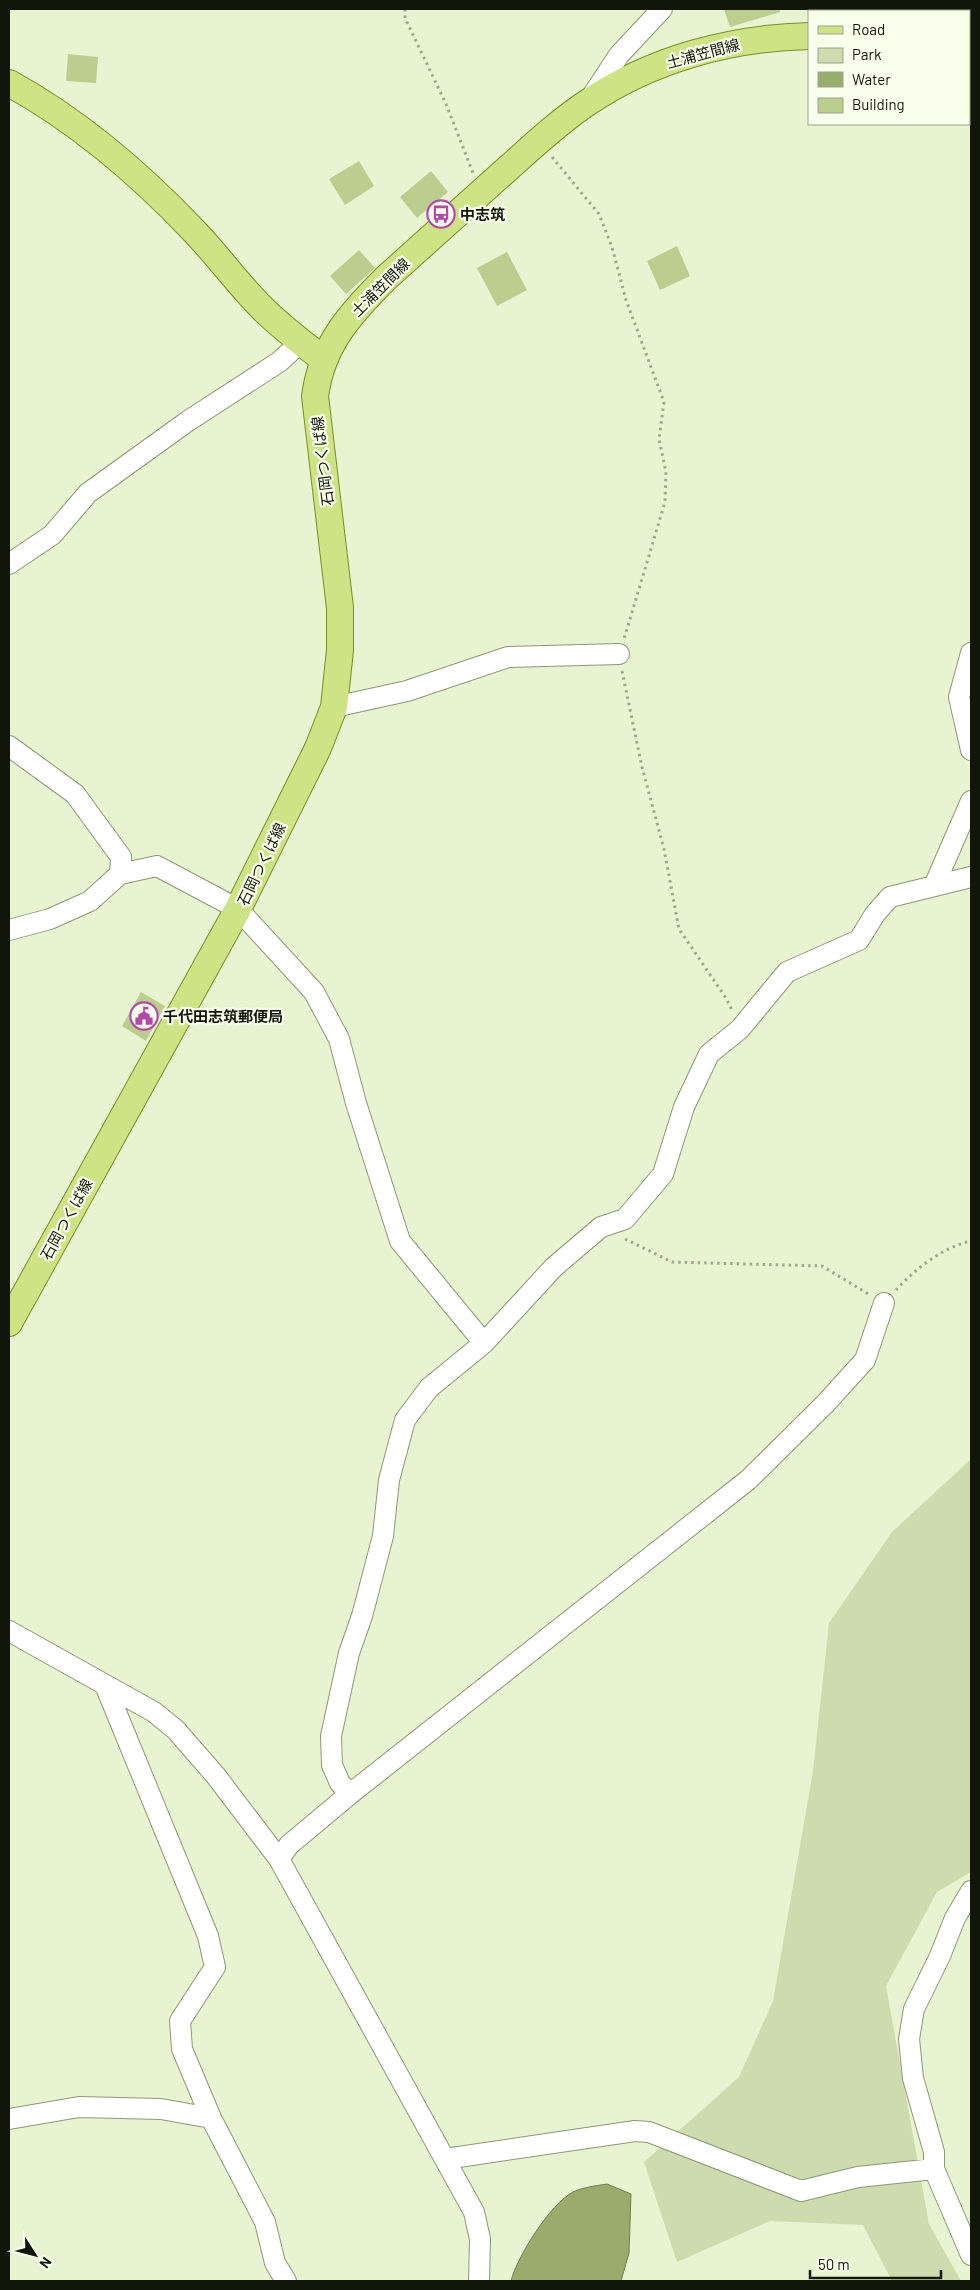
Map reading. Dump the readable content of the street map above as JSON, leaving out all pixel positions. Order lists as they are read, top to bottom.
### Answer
{
  "streets": {
    "main road": ["土浦笠間線", "石岡つくば線"]
  },
  "crossings": [
    ["土浦笠間線", "石岡つくば線"]
  ],
  "places": {
    "bus stop": ["中志筑"],
    "public building": ["千代田志筑郵便局"]
  },
  "legend": [
    "Road",
    "Park",
    "Water",
    "Building"
  ],
  "scale_bar": "50 m",
  "north": "bottom right"
}
